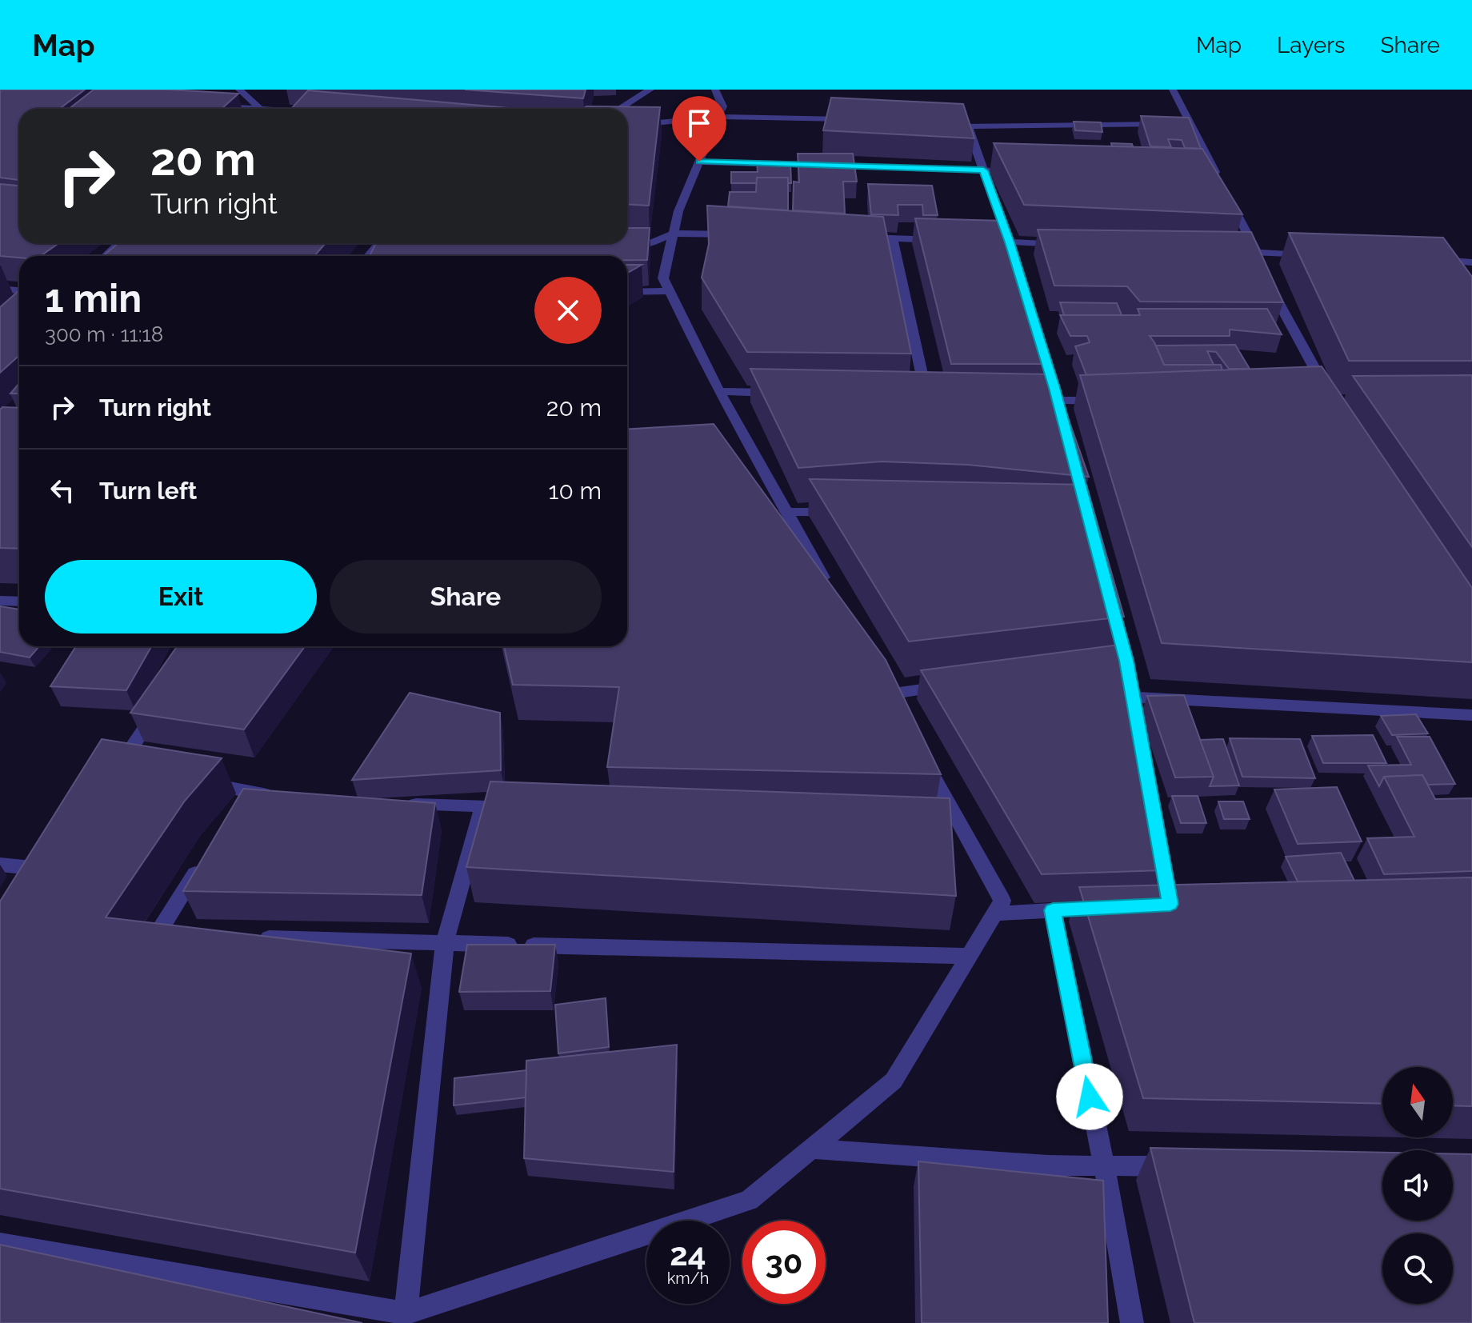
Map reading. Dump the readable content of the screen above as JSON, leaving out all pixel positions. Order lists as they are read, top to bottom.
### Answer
{
  "north": "top",
  "page": {
    "header": "Map",
    "nav": ["Map", "Layers", "Share"],
    "turn": ["20 m", "Turn right"],
    "heading": ["1 min", "300 m · 11:18"],
    "list": [
      {
        "name": "Turn right",
        "value": "20 m"
      },
      {
        "name": "Turn left",
        "value": "10 m"
      }
    ],
    "buttons": ["Exit", "Share"],
    "speed": "24 km/h",
    "limit": "30"
  }
}
